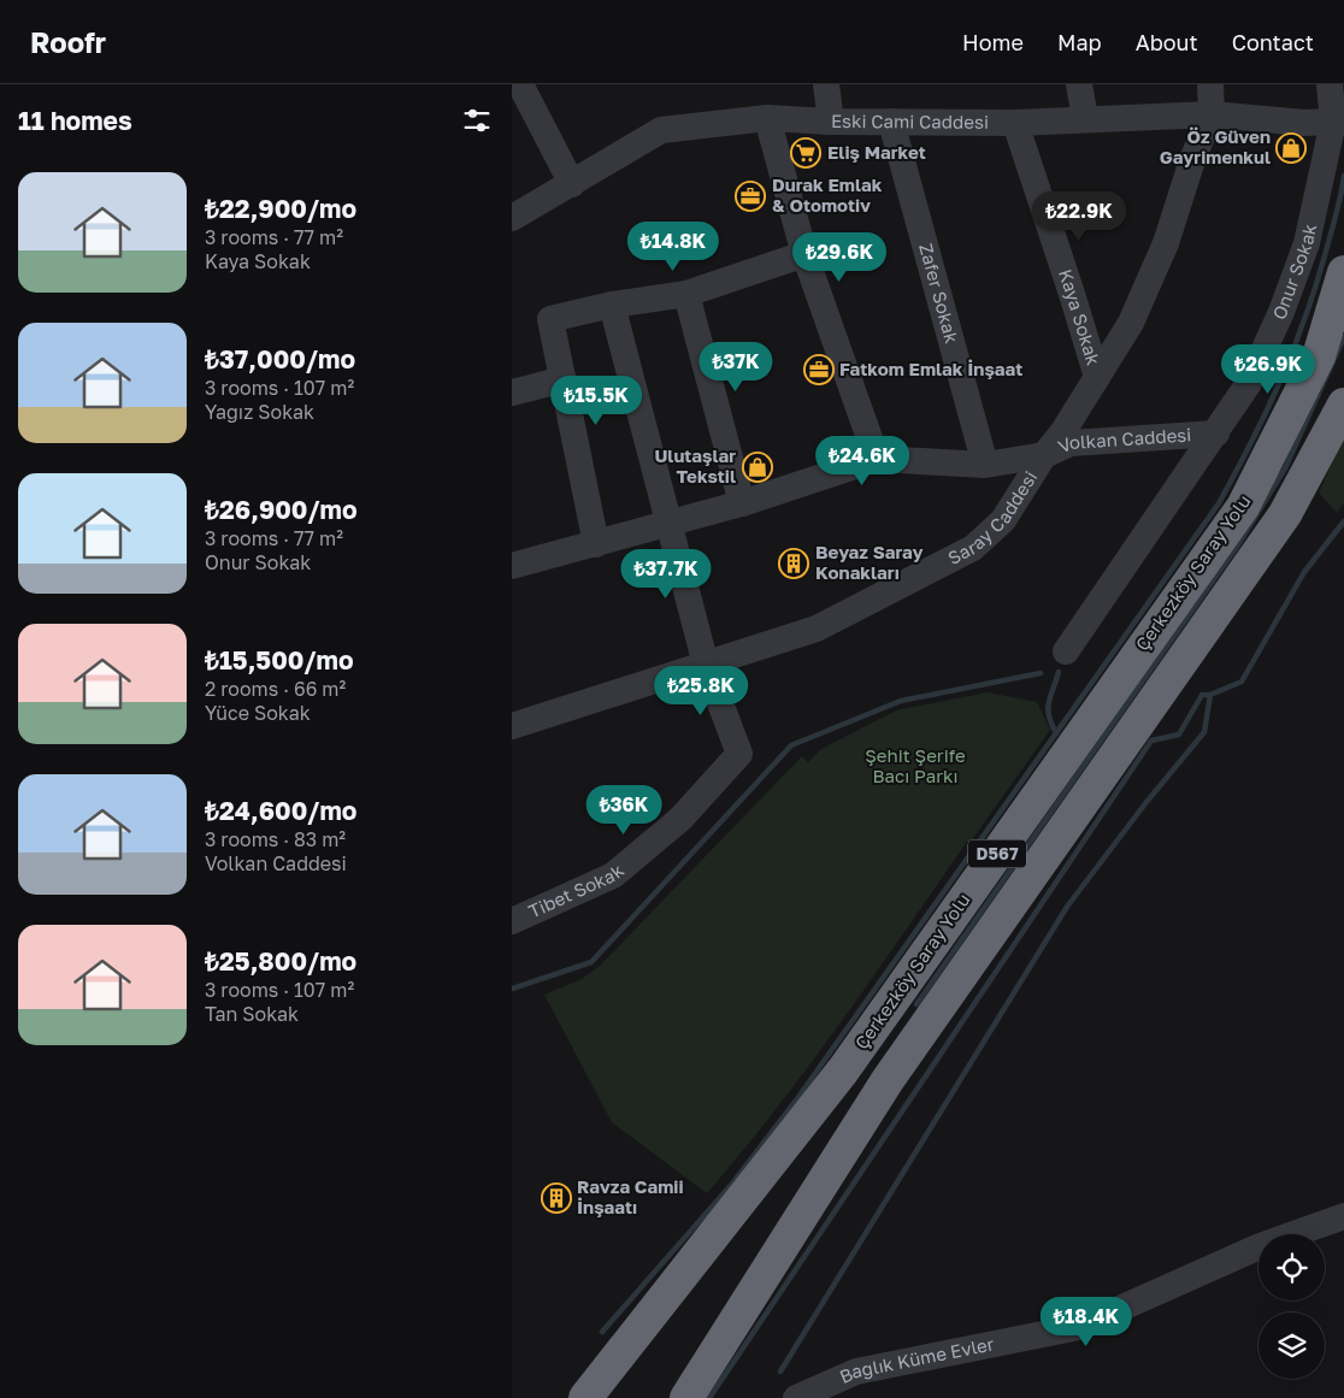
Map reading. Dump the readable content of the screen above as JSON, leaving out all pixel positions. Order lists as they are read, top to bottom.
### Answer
{
  "streets": {
    "highway": ["Çerkezköy Saray Yolu", "D567"],
    "street": [
      "Eski Cami Caddesi",
      "Onur Sokak",
      "Zafer Sokak",
      "Kaya Sokak",
      "Volkan Caddesi",
      "Saray Caddesi",
      "Tibet Sokak",
      "Bağlık Küme Evler"
    ]
  },
  "crossings": [
    ["Eski Cami Caddesi", "Onur Sokak"],
    ["Eski Cami Caddesi", "Zafer Sokak"],
    ["Eski Cami Caddesi", "Kaya Sokak"],
    ["Eski Cami Caddesi", "Saray Caddesi"],
    ["Onur Sokak", "Volkan Caddesi"],
    ["Zafer Sokak", "Volkan Caddesi"],
    ["Kaya Sokak", "Saray Caddesi"],
    ["Volkan Caddesi", "Saray Caddesi"],
    ["Saray Caddesi", "Tibet Sokak"]
  ],
  "parks": ["Şehit Şerife Bacı Parkı"],
  "places": {
    "shop": ["Öz Güven Gayrimenkul", "Ulutaşlar Tekstil"],
    "supermarket": ["Eliş Market"],
    "office": ["Durak Emlak & Otomotiv", "Fatkom Emlak İnşaat"],
    "building": ["Beyaz Saray Konakları", "Ravza Camii İnşaatı"]
  },
  "page": {
    "header": "Roofr",
    "nav": [
      "Home",
      "Map",
      "About",
      "Contact"
    ],
    "heading": "11 homes",
    "list": [
      {
        "name": "₺22,900/mo",
        "note": "3 rooms · 77 m² · Kaya Sokak"
      },
      {
        "name": "₺37,000/mo",
        "note": "3 rooms · 107 m² · Yağız Sokak"
      },
      {
        "name": "₺26,900/mo",
        "note": "3 rooms · 77 m² · Onur Sokak"
      },
      {
        "name": "₺15,500/mo",
        "note": "2 rooms · 66 m² · Yüce Sokak"
      },
      {
        "name": "₺24,600/mo",
        "note": "3 rooms · 83 m² · Volkan Caddesi"
      },
      {
        "name": "₺25,800/mo",
        "note": "3 rooms · 107 m² · Tan Sokak"
      }
    ],
    "price": [
      "₺22.9K",
      "₺14.8K",
      "₺29.6K",
      "₺37K",
      "₺26.9K",
      "₺15.5K",
      "₺24.6K",
      "₺37.7K",
      "₺25.8K",
      "₺36K",
      "₺18.4K"
    ]
  }
}
